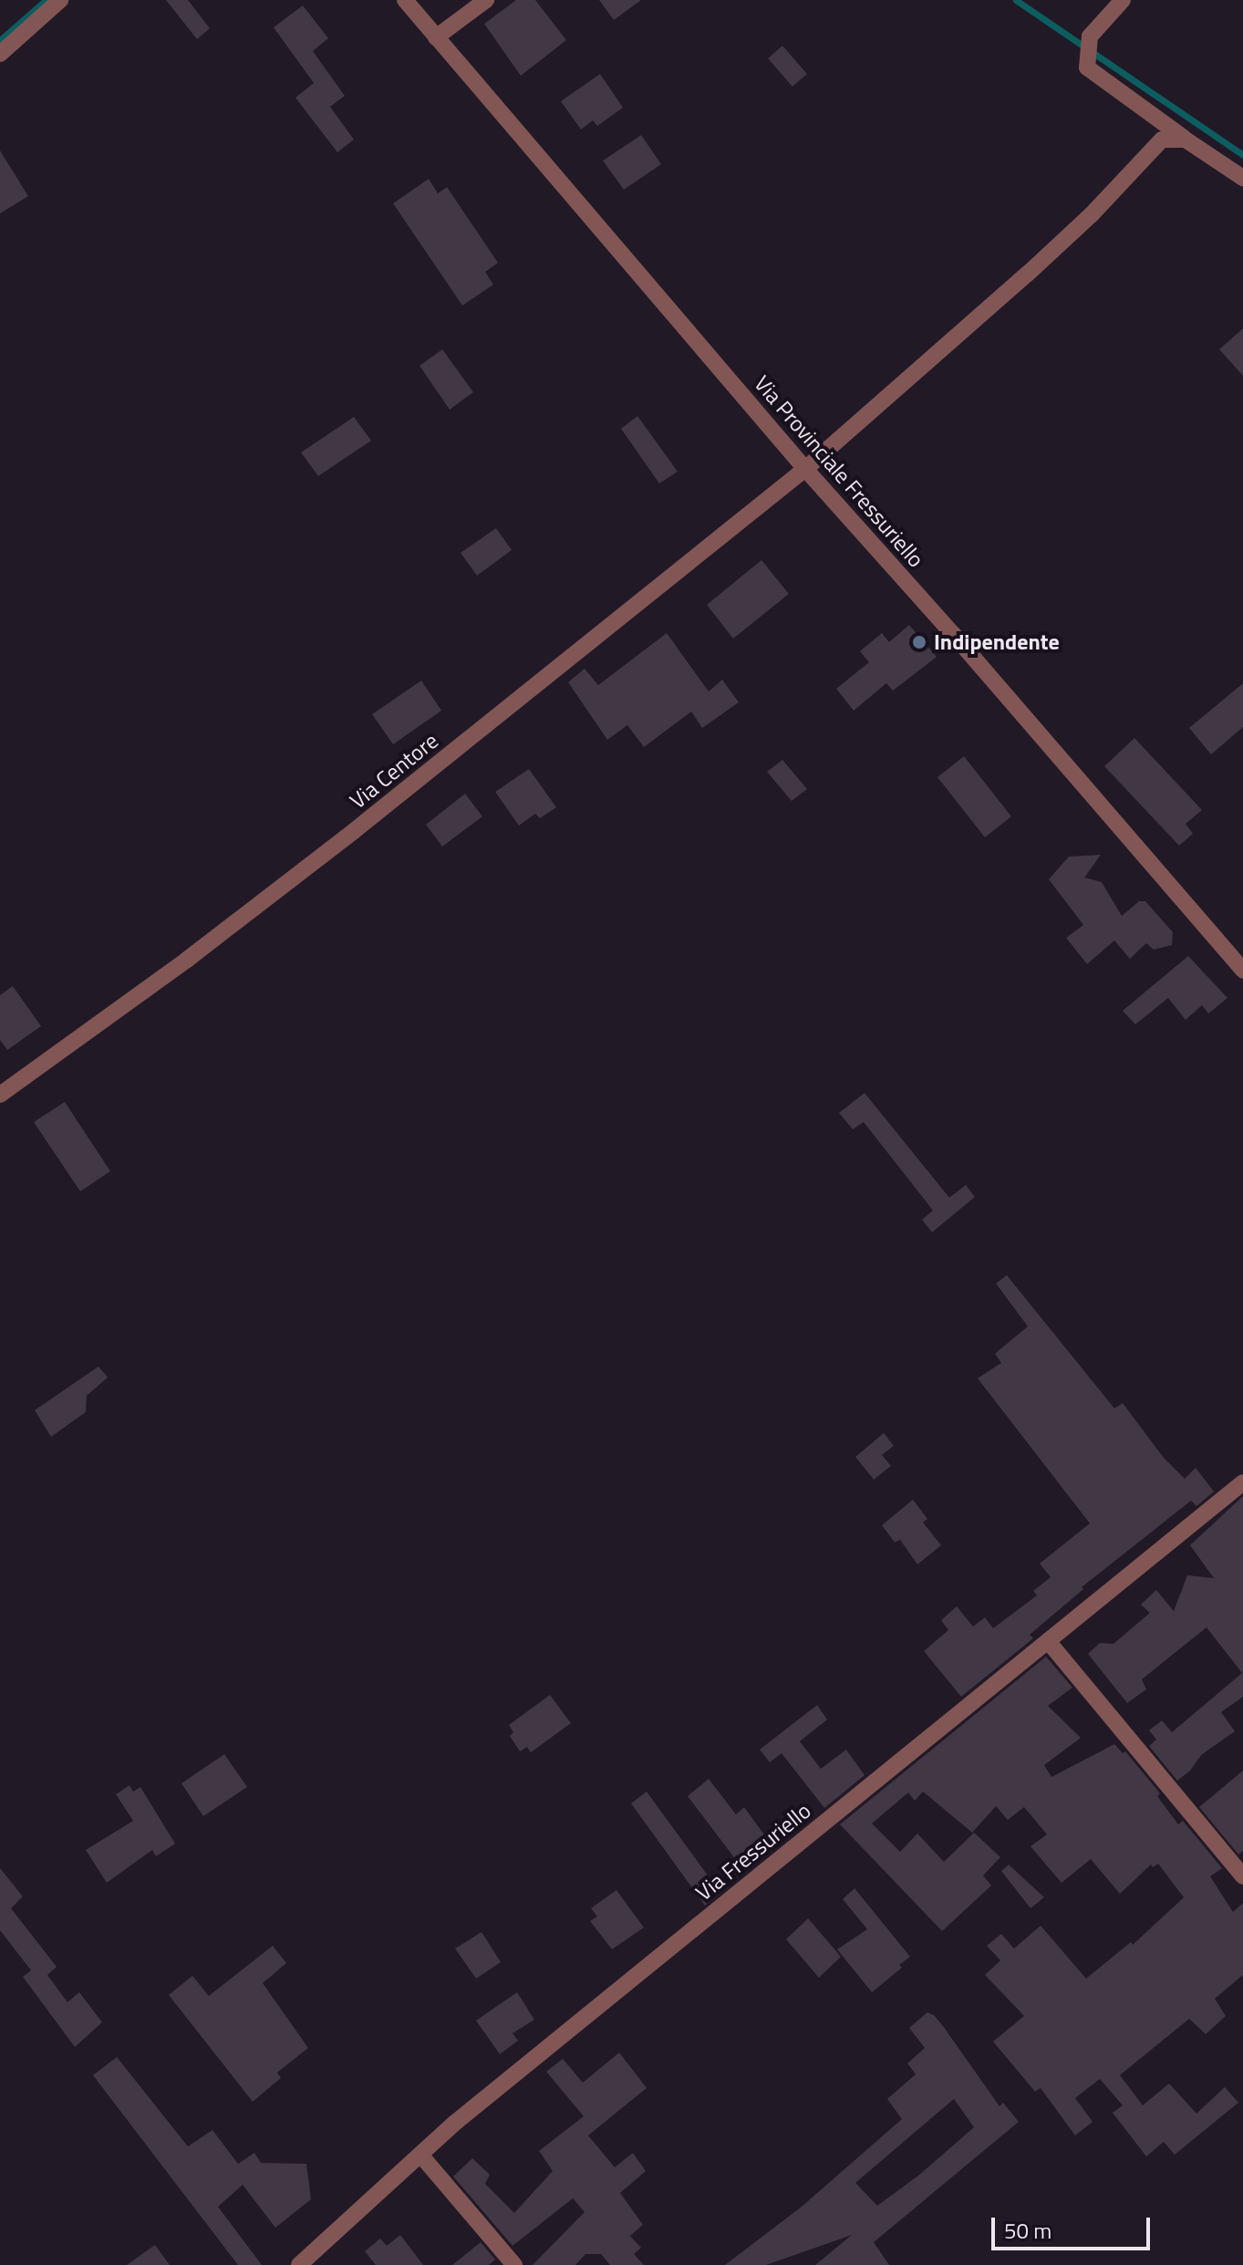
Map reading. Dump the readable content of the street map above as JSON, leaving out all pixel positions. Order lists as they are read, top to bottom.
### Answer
{
  "streets": {
    "street": ["Via Provinciale Fressuriello", "Via Centore", "Via Fressuriello"]
  },
  "crossings": [
    ["Via Provinciale Fressuriello", "Via Centore"]
  ],
  "places": ["Indipendente"],
  "scale_bar": "50 m"
}
